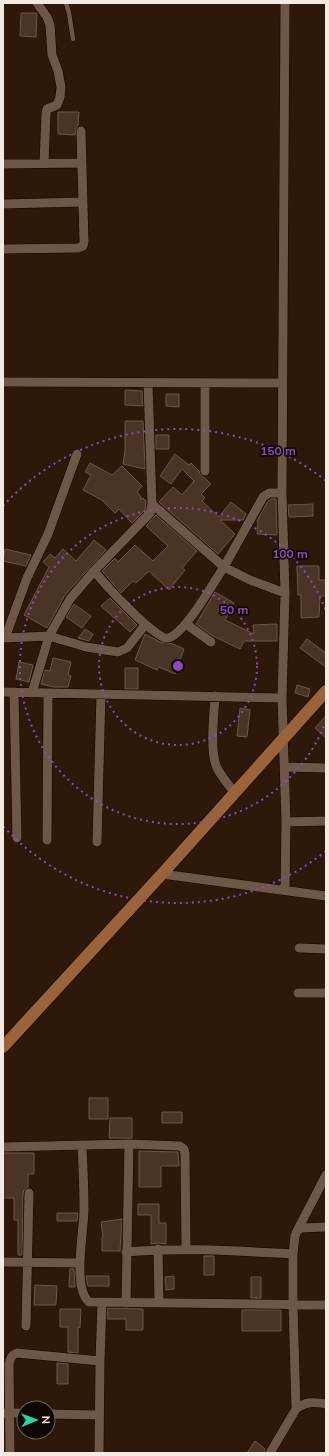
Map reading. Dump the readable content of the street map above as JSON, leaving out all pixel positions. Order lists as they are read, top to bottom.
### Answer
{
  "north": "right",
  "rings": ["150 m", "100 m", "50 m"]
}
